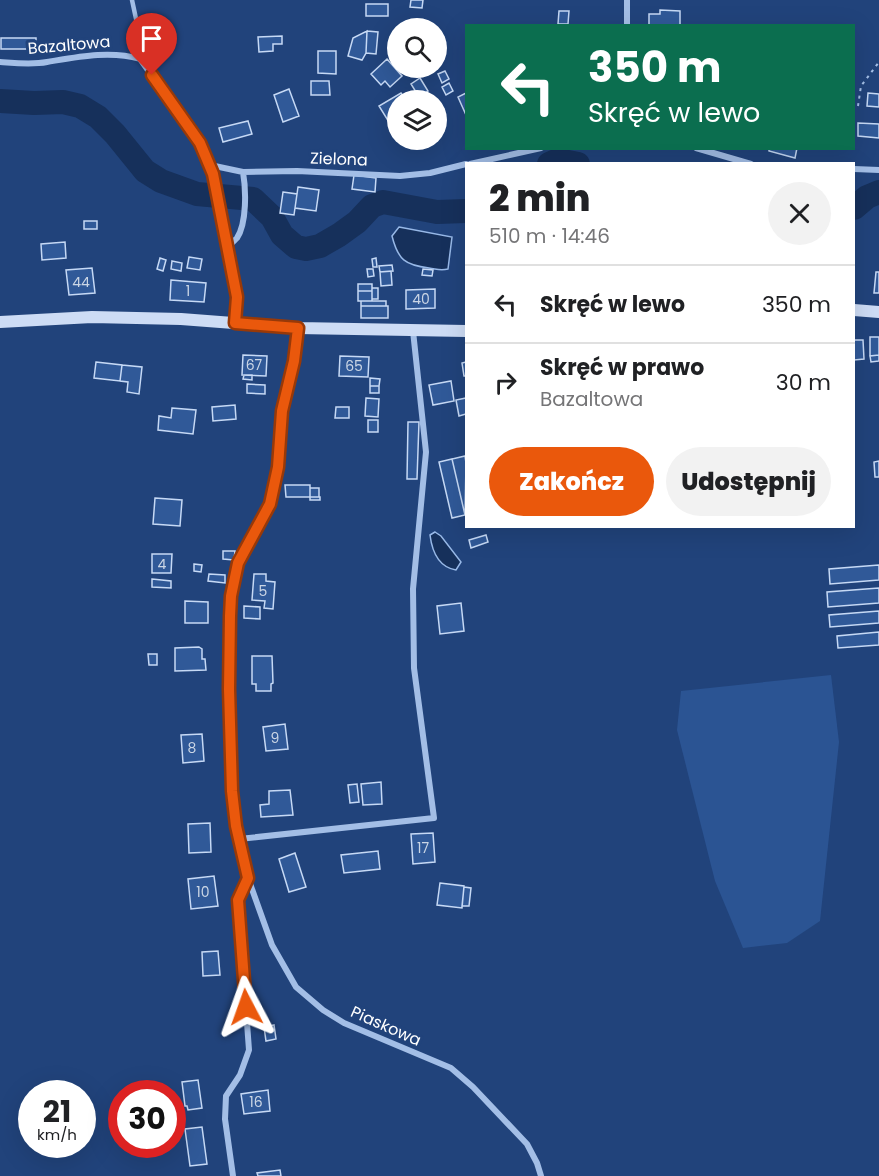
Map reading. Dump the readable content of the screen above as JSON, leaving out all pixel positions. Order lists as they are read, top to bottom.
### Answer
{
  "streets": {
    "street": ["Bazaltowa", "Zielona", "Piaskowa"]
  },
  "house_numbers": [
    "44",
    "1",
    "40",
    "67",
    "65",
    "4",
    "5",
    "9",
    "8",
    "17",
    "10",
    "16"
  ],
  "page": {
    "turn": ["350 m", "Skręć w lewo"],
    "heading": ["2 min", "510 m · 14:46"],
    "list": [
      {
        "name": "Skręć w lewo",
        "value": "350 m"
      },
      {
        "name": "Skręć w prawo",
        "note": "Bazaltowa",
        "value": "30 m"
      }
    ],
    "buttons": ["Zakończ", "Udostępnij"],
    "speed": "21 km/h",
    "limit": "30"
  }
}
